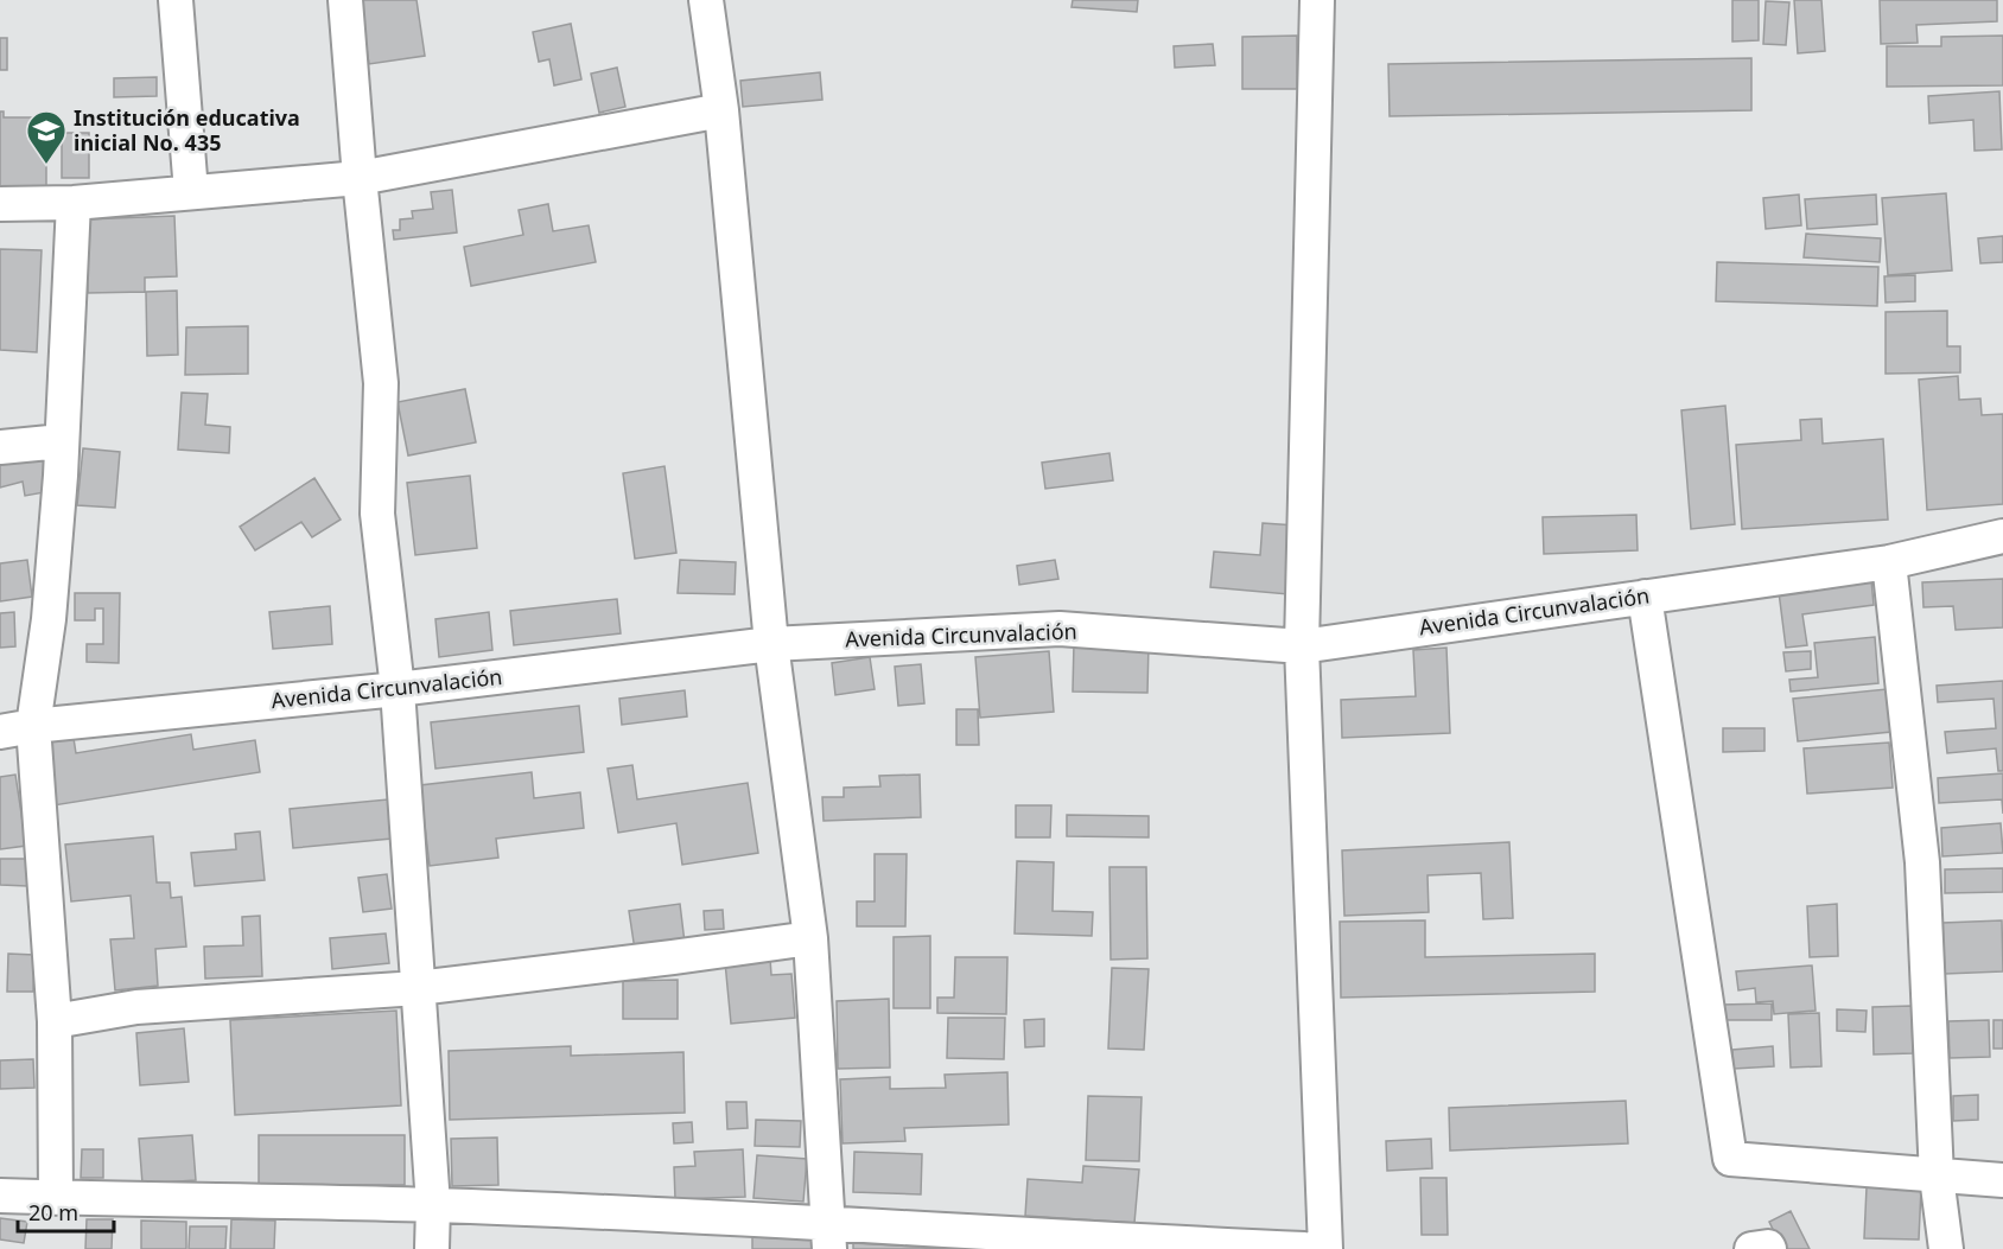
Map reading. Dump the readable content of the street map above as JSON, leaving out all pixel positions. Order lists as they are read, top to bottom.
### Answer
{
  "streets": {
    "street": ["Avenida Circunvalación"]
  },
  "places": {
    "school or university": ["Institución educativa inicial No. 435"]
  },
  "scale_bar": "20 m"
}
